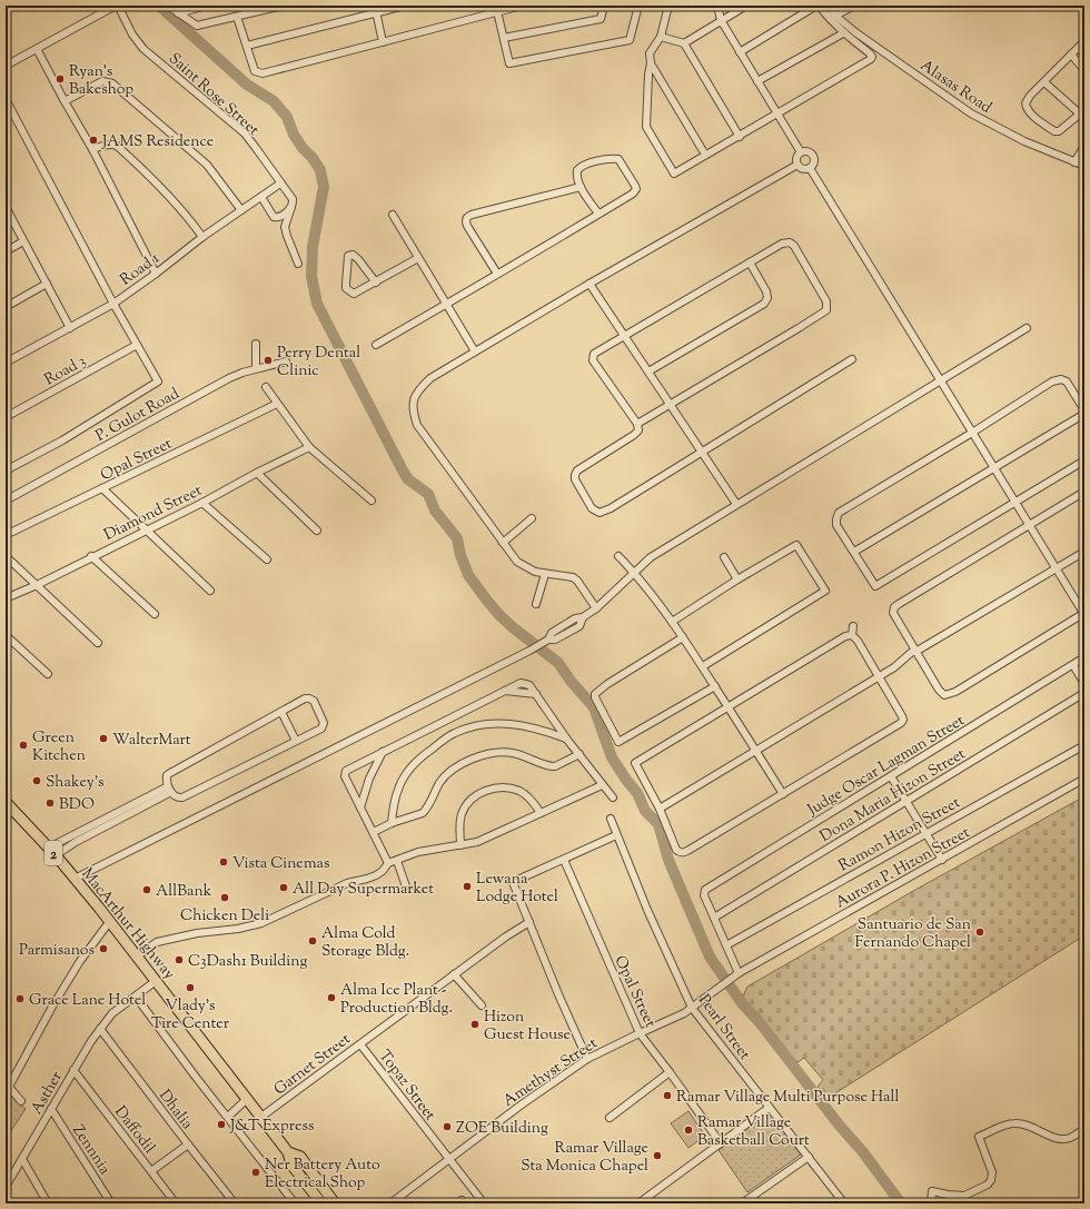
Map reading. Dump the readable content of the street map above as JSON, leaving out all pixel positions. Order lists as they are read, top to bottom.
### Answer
{
  "streets": {
    "highway": ["2", "MacArthur Highway"],
    "street": [
      "Alasas Road",
      "Saint Rose Street",
      "Road 1",
      "Road 3",
      "P. Gulot Road",
      "Opal Street",
      "Diamond Street",
      "Judge Oscar Lagman Street",
      "Dona Maria Hizon Street",
      "Ramon Hizon Street",
      "Aurora P. Hizon Street",
      "Pearl Street",
      "Garnet Street",
      "Amethyst Street",
      "Topaz Street",
      "Asther",
      "Dhalia",
      "Daffodil",
      "Zennnia"
    ]
  },
  "crossings": [
    ["Saint Rose Street", "Road 1"],
    ["Opal Street", "Amethyst Street"],
    ["Judge Oscar Lagman Street", "Dona Maria Hizon Street"],
    ["Aurora P. Hizon Street", "Amethyst Street"],
    ["MacArthur Highway", "Garnet Street"],
    ["MacArthur Highway", "Asther"],
    ["Pearl Street", "Amethyst Street"],
    ["Garnet Street", "Topaz Street"],
    ["Amethyst Street", "Topaz Street"],
    ["Asther", "Dhalia"],
    ["Asther", "Daffodil"],
    ["Asther", "Zennnia"]
  ],
  "places": [
    "Ryan's Bakeshop",
    "JAMS Residence",
    "Perry Dental Clinic",
    "WalterMart",
    "Green Kitchen",
    "Shakey's",
    "BDO",
    "Vista Cinemas",
    "Lewana Lodge Hotel",
    "All Day Supermarket",
    "AllBank",
    "Chicken Deli",
    "Santuario de San Fernando Chapel",
    "Alma Cold Storage Bldg.",
    "Parmisanos",
    "C3Dash1 Building",
    "Vlady's Tire Center",
    "Alma Ice Plant - Production Bldg.",
    "Grace Lane Hotel",
    "Hizon Guest House",
    "Ramar Village Multi Purpose Hall",
    "J&T Express",
    "ZOE Building",
    "Ramar Village Basketball Court",
    "Ramar Village Sta Monica Chapel",
    "Ner Battery Auto Electrical Shop"
  ]
}
